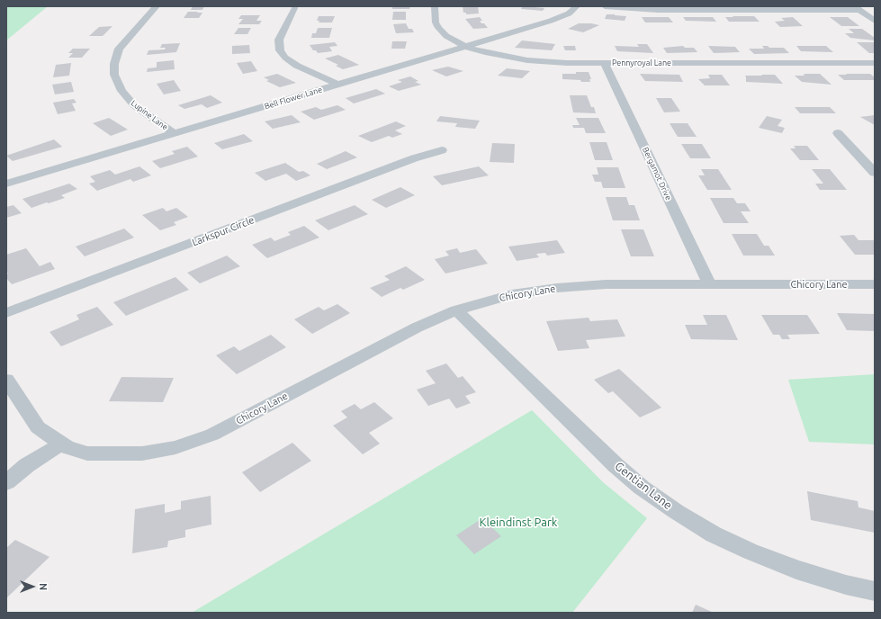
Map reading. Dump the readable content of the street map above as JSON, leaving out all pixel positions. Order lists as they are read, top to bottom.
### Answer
{
  "streets": {
    "street": [
      "Pennyroyal Lane",
      "Bell Flower Lane",
      "Lupine Lane",
      "Bergamot Drive",
      "Larkspur Circle",
      "Chicory Lane",
      "Gentian Lane"
    ]
  },
  "crossings": [
    ["Pennyroyal Lane", "Bell Flower Lane"],
    ["Pennyroyal Lane", "Bergamot Drive"],
    ["Bell Flower Lane", "Lupine Lane"],
    ["Bergamot Drive", "Chicory Lane"],
    ["Chicory Lane", "Gentian Lane"]
  ],
  "parks": ["Kleindinst Park"],
  "north": "right"
}
